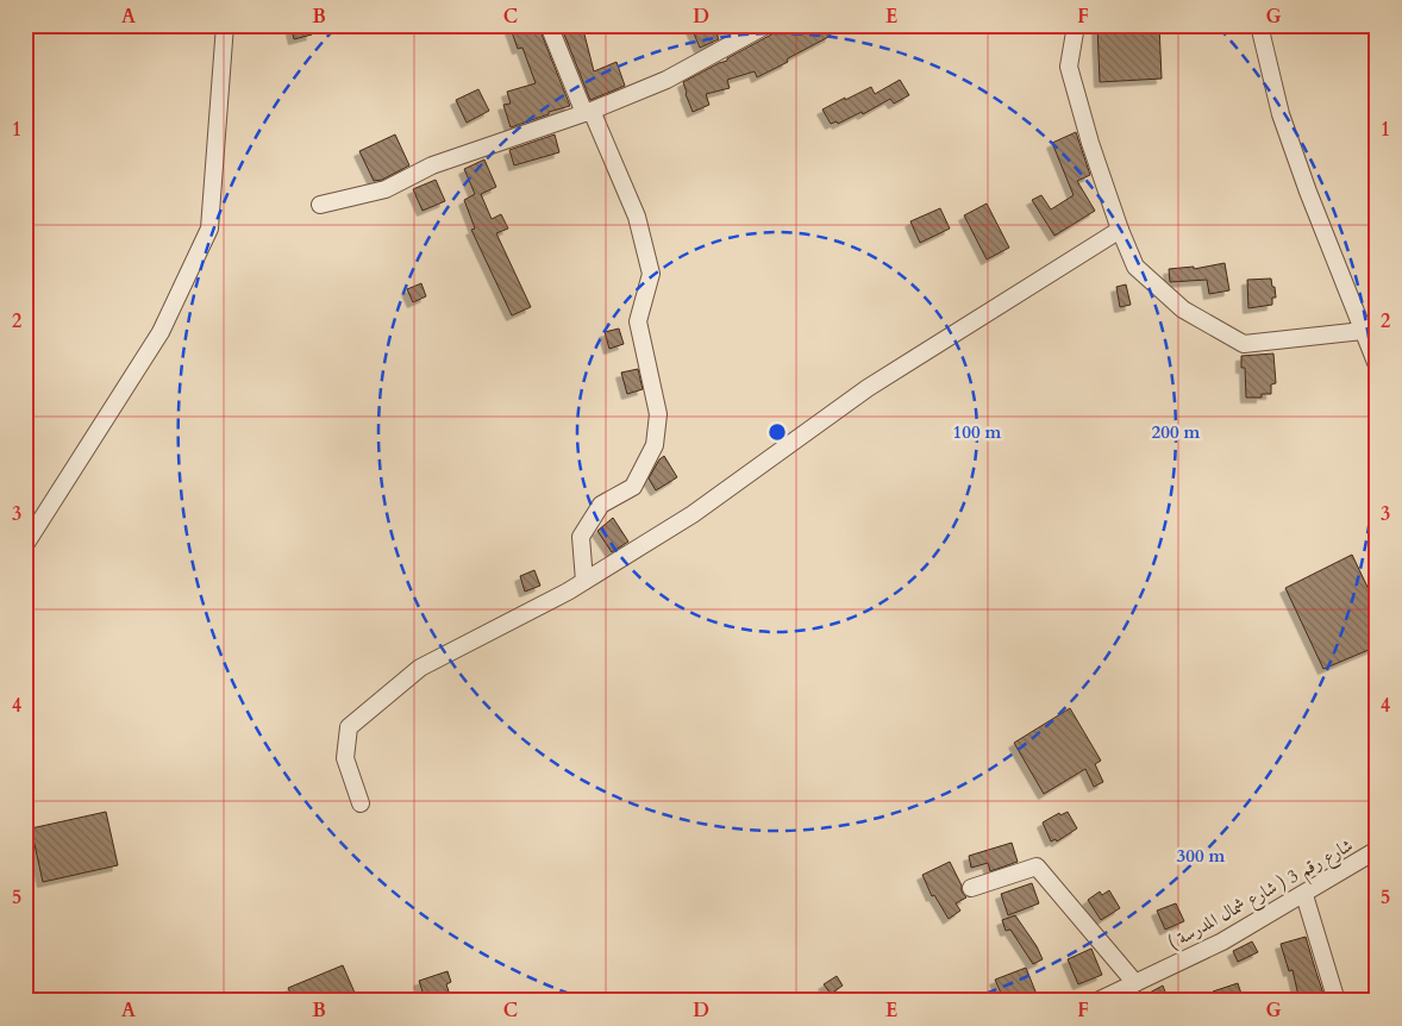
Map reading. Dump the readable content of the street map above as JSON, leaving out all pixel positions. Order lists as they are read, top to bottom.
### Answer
{
  "streets": {
    "street": ["شارع رقم 3 ( شارع شمال المدرسة )"]
  },
  "grid": {
    "columns": [
      "A",
      "B",
      "C",
      "D",
      "E",
      "F",
      "G"
    ],
    "rows": [
      "1",
      "2",
      "3",
      "4",
      "5"
    ]
  },
  "rings": ["100 m", "200 m", "300 m"]
}
